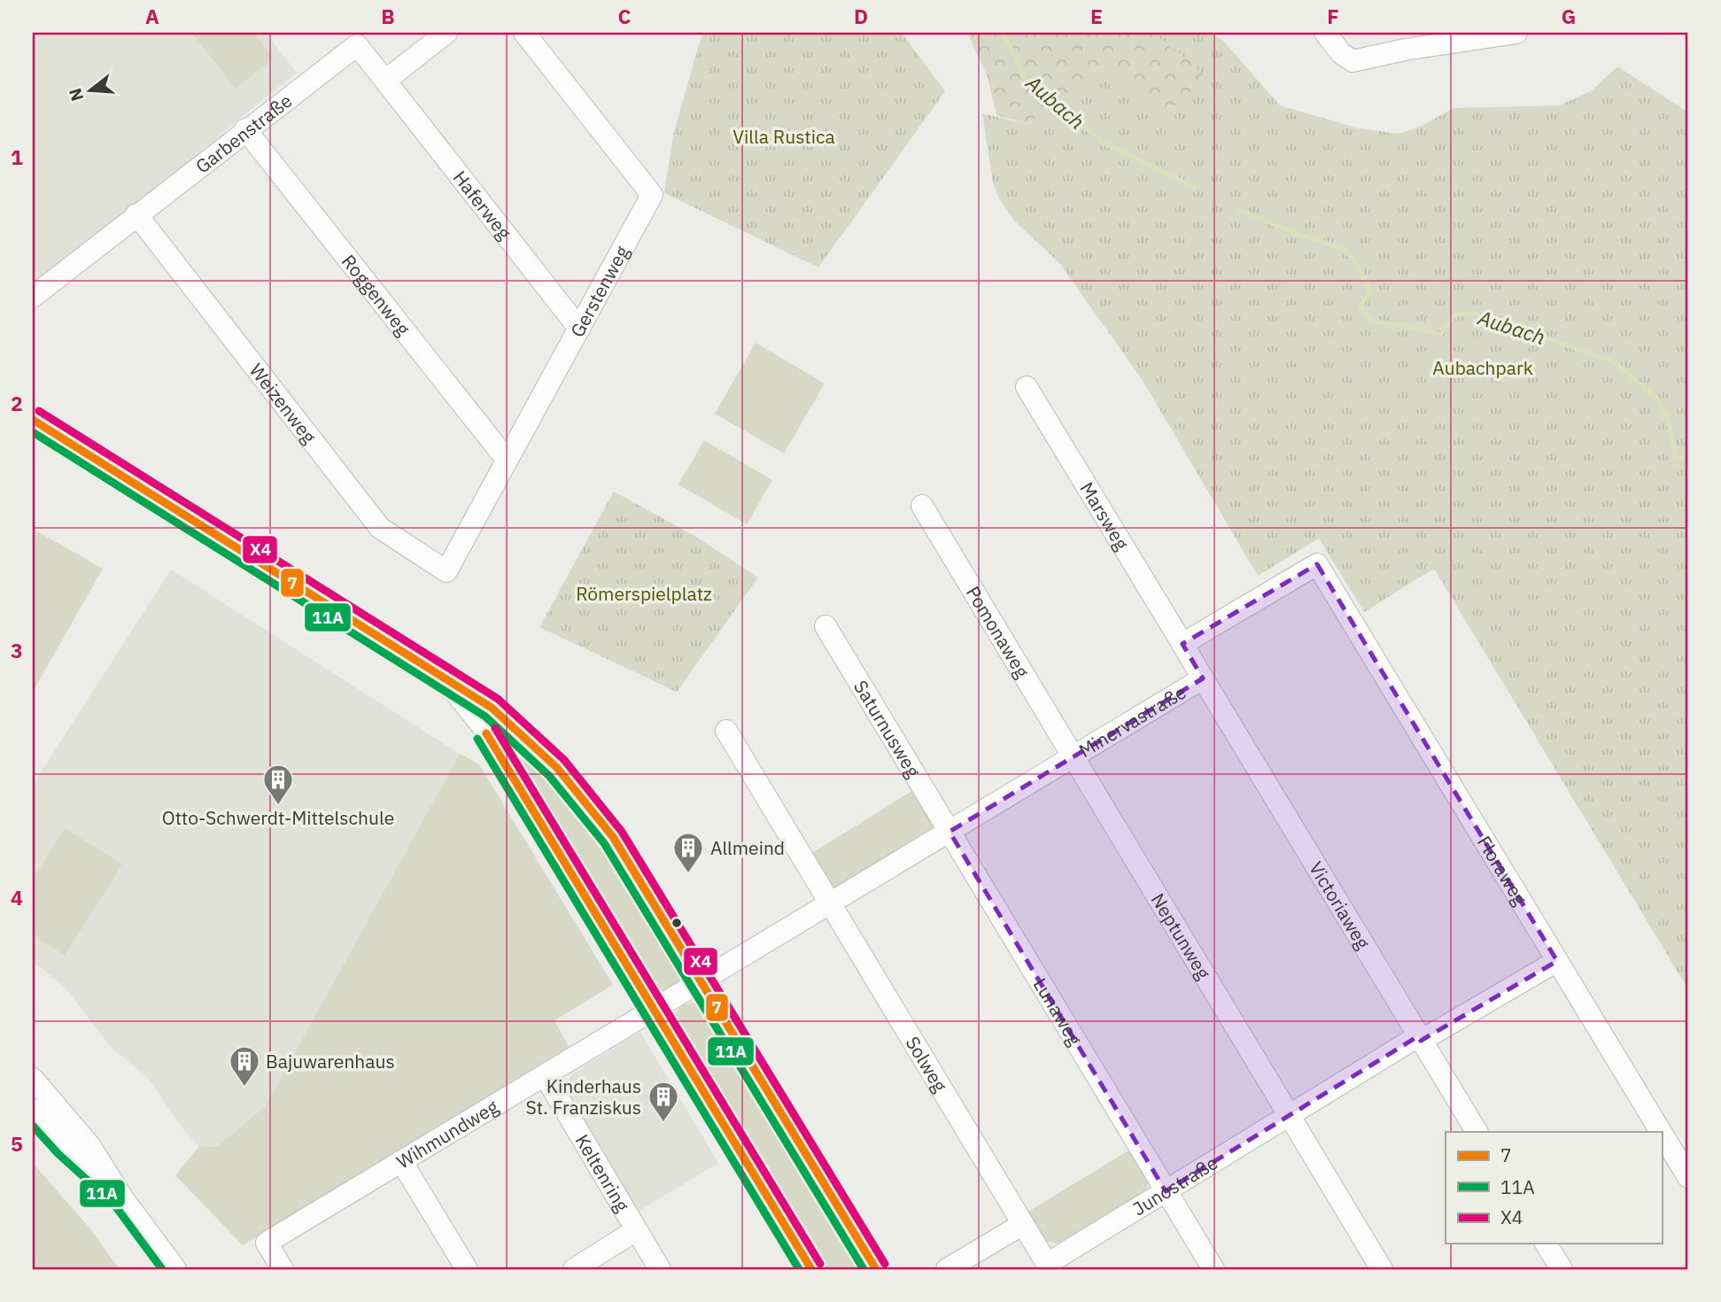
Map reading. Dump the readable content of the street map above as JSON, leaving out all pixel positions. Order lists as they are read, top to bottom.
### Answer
{
  "streets": {
    "street": [
      "Garbenstraße",
      "Haferweg",
      "Gerstenweg",
      "Roggenweg",
      "Weizenweg",
      "Marsweg",
      "Pomonaweg",
      "Minervastraße",
      "Saturnusweg",
      "Floraweg",
      "Victoriaweg",
      "Neptunweg",
      "Lunaweg",
      "Solweg",
      "Wihmundweg",
      "Keltenring",
      "Junostraße"
    ]
  },
  "crossings": [
    ["Garbenstraße", "Haferweg"],
    ["Garbenstraße", "Roggenweg"],
    ["Garbenstraße", "Weizenweg"],
    ["Haferweg", "Gerstenweg"],
    ["Gerstenweg", "Roggenweg"],
    ["Gerstenweg", "Weizenweg"],
    ["Marsweg", "Minervastraße"],
    ["Marsweg", "Floraweg"],
    ["Pomonaweg", "Minervastraße"],
    ["Pomonaweg", "Neptunweg"],
    ["Minervastraße", "Saturnusweg"],
    ["Minervastraße", "Floraweg"],
    ["Minervastraße", "Victoriaweg"],
    ["Minervastraße", "Neptunweg"],
    ["Minervastraße", "Lunaweg"],
    ["Minervastraße", "Solweg"],
    ["Minervastraße", "Wihmundweg"],
    ["Saturnusweg", "Lunaweg"],
    ["Floraweg", "Junostraße"],
    ["Victoriaweg", "Junostraße"],
    ["Neptunweg", "Junostraße"],
    ["Lunaweg", "Junostraße"],
    ["Solweg", "Junostraße"],
    ["Wihmundweg", "Keltenring"]
  ],
  "water": ["Aubach"],
  "parks": ["Villa Rustica", "Aubachpark", "Römerspielplatz"],
  "places": {
    "building": [
      "Otto-Schwerdt-Mittelschule",
      "Allmeind",
      "Bajuwarenhaus",
      "Kinderhaus St. Franziskus"
    ]
  },
  "lines": ["transit line X4", "transit line 7", "transit line 11A"],
  "legend": ["7", "11A", "X4"],
  "north": "left",
  "grid": {
    "columns": [
      "A",
      "B",
      "C",
      "D",
      "E",
      "F",
      "G"
    ],
    "rows": [
      "1",
      "2",
      "3",
      "4",
      "5"
    ]
  }
}
